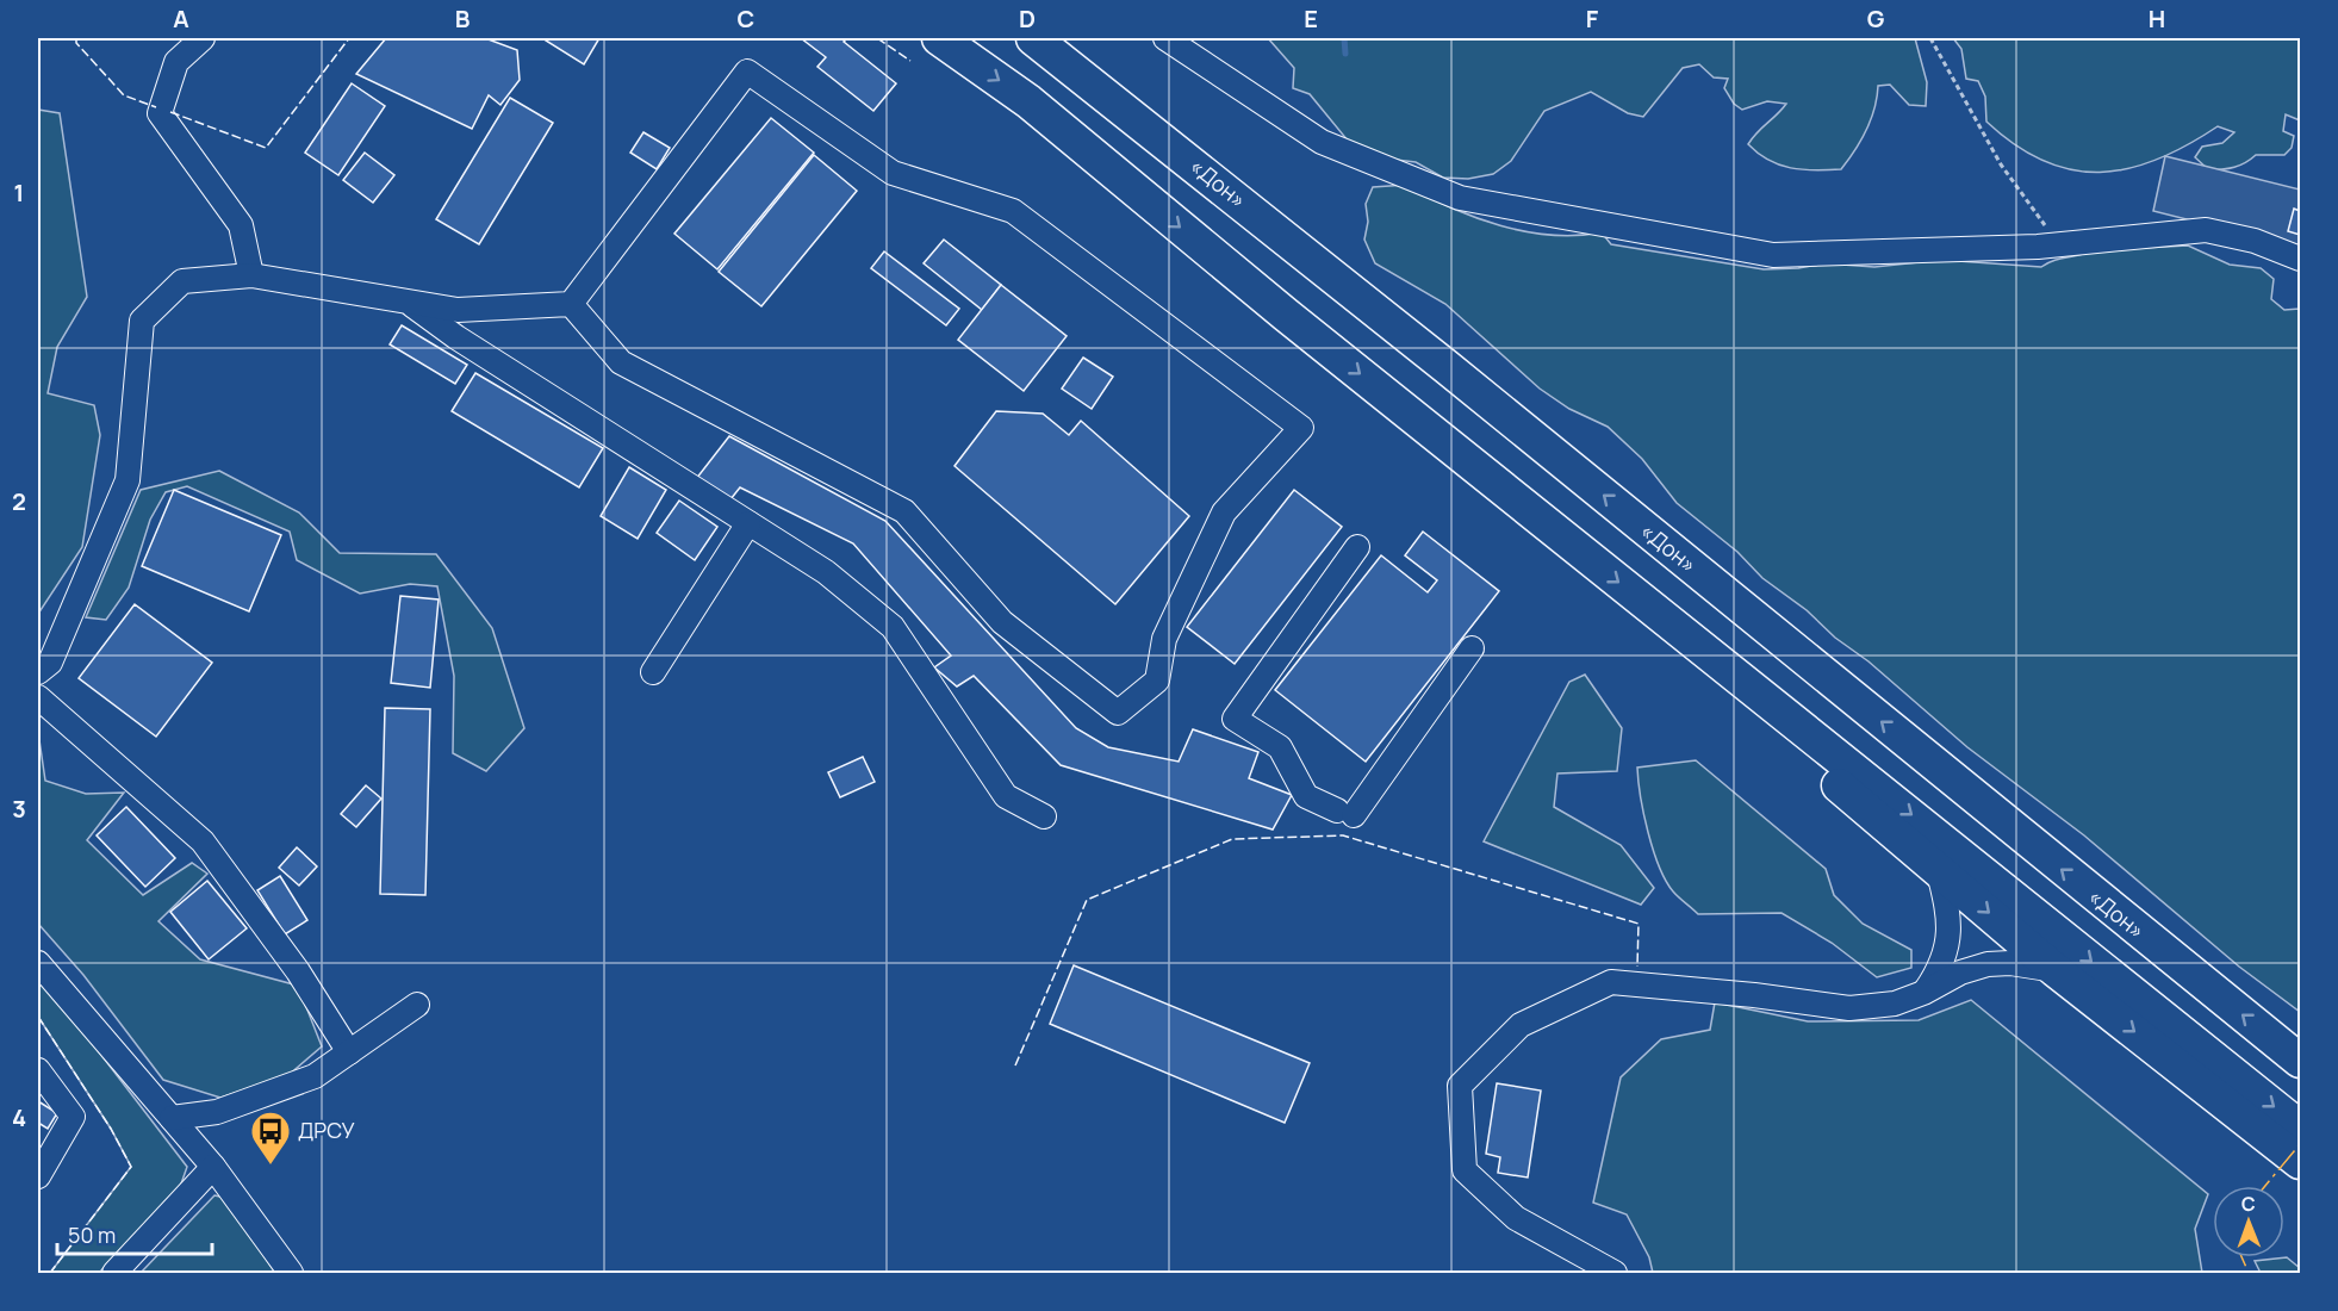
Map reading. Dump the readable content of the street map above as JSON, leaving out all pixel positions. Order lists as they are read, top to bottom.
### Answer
{
  "streets": {
    "highway": ["«Дон»"]
  },
  "places": {
    "bus stop": ["ДРСУ"]
  },
  "scale_bar": "50 m",
  "north": "top",
  "grid": {
    "columns": [
      "A",
      "B",
      "C",
      "D",
      "E",
      "F",
      "G",
      "H"
    ],
    "rows": [
      "1",
      "2",
      "3",
      "4"
    ]
  }
}
